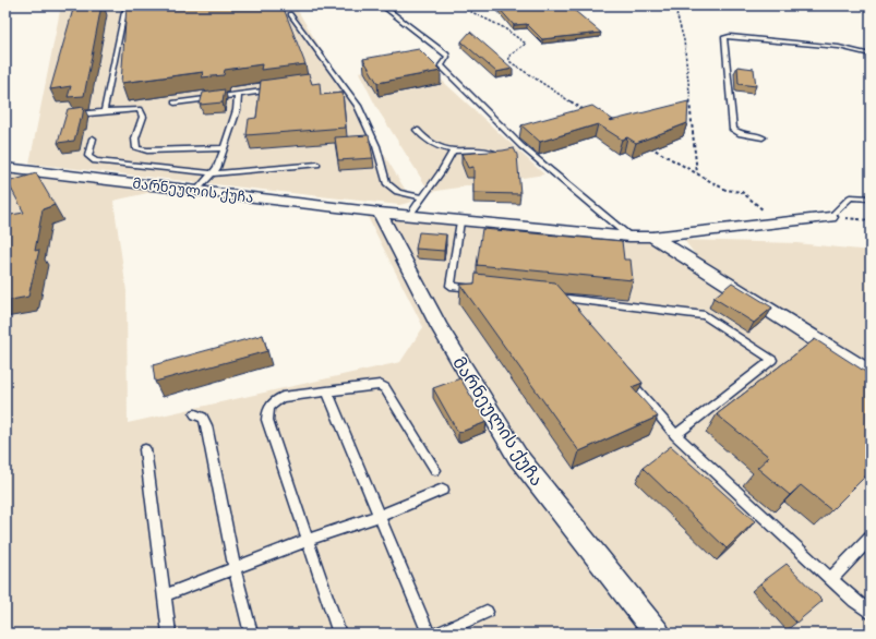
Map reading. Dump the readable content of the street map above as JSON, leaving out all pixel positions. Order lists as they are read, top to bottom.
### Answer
{
  "streets": {
    "street": ["მარნეულის ქუჩა"]
  }
}
